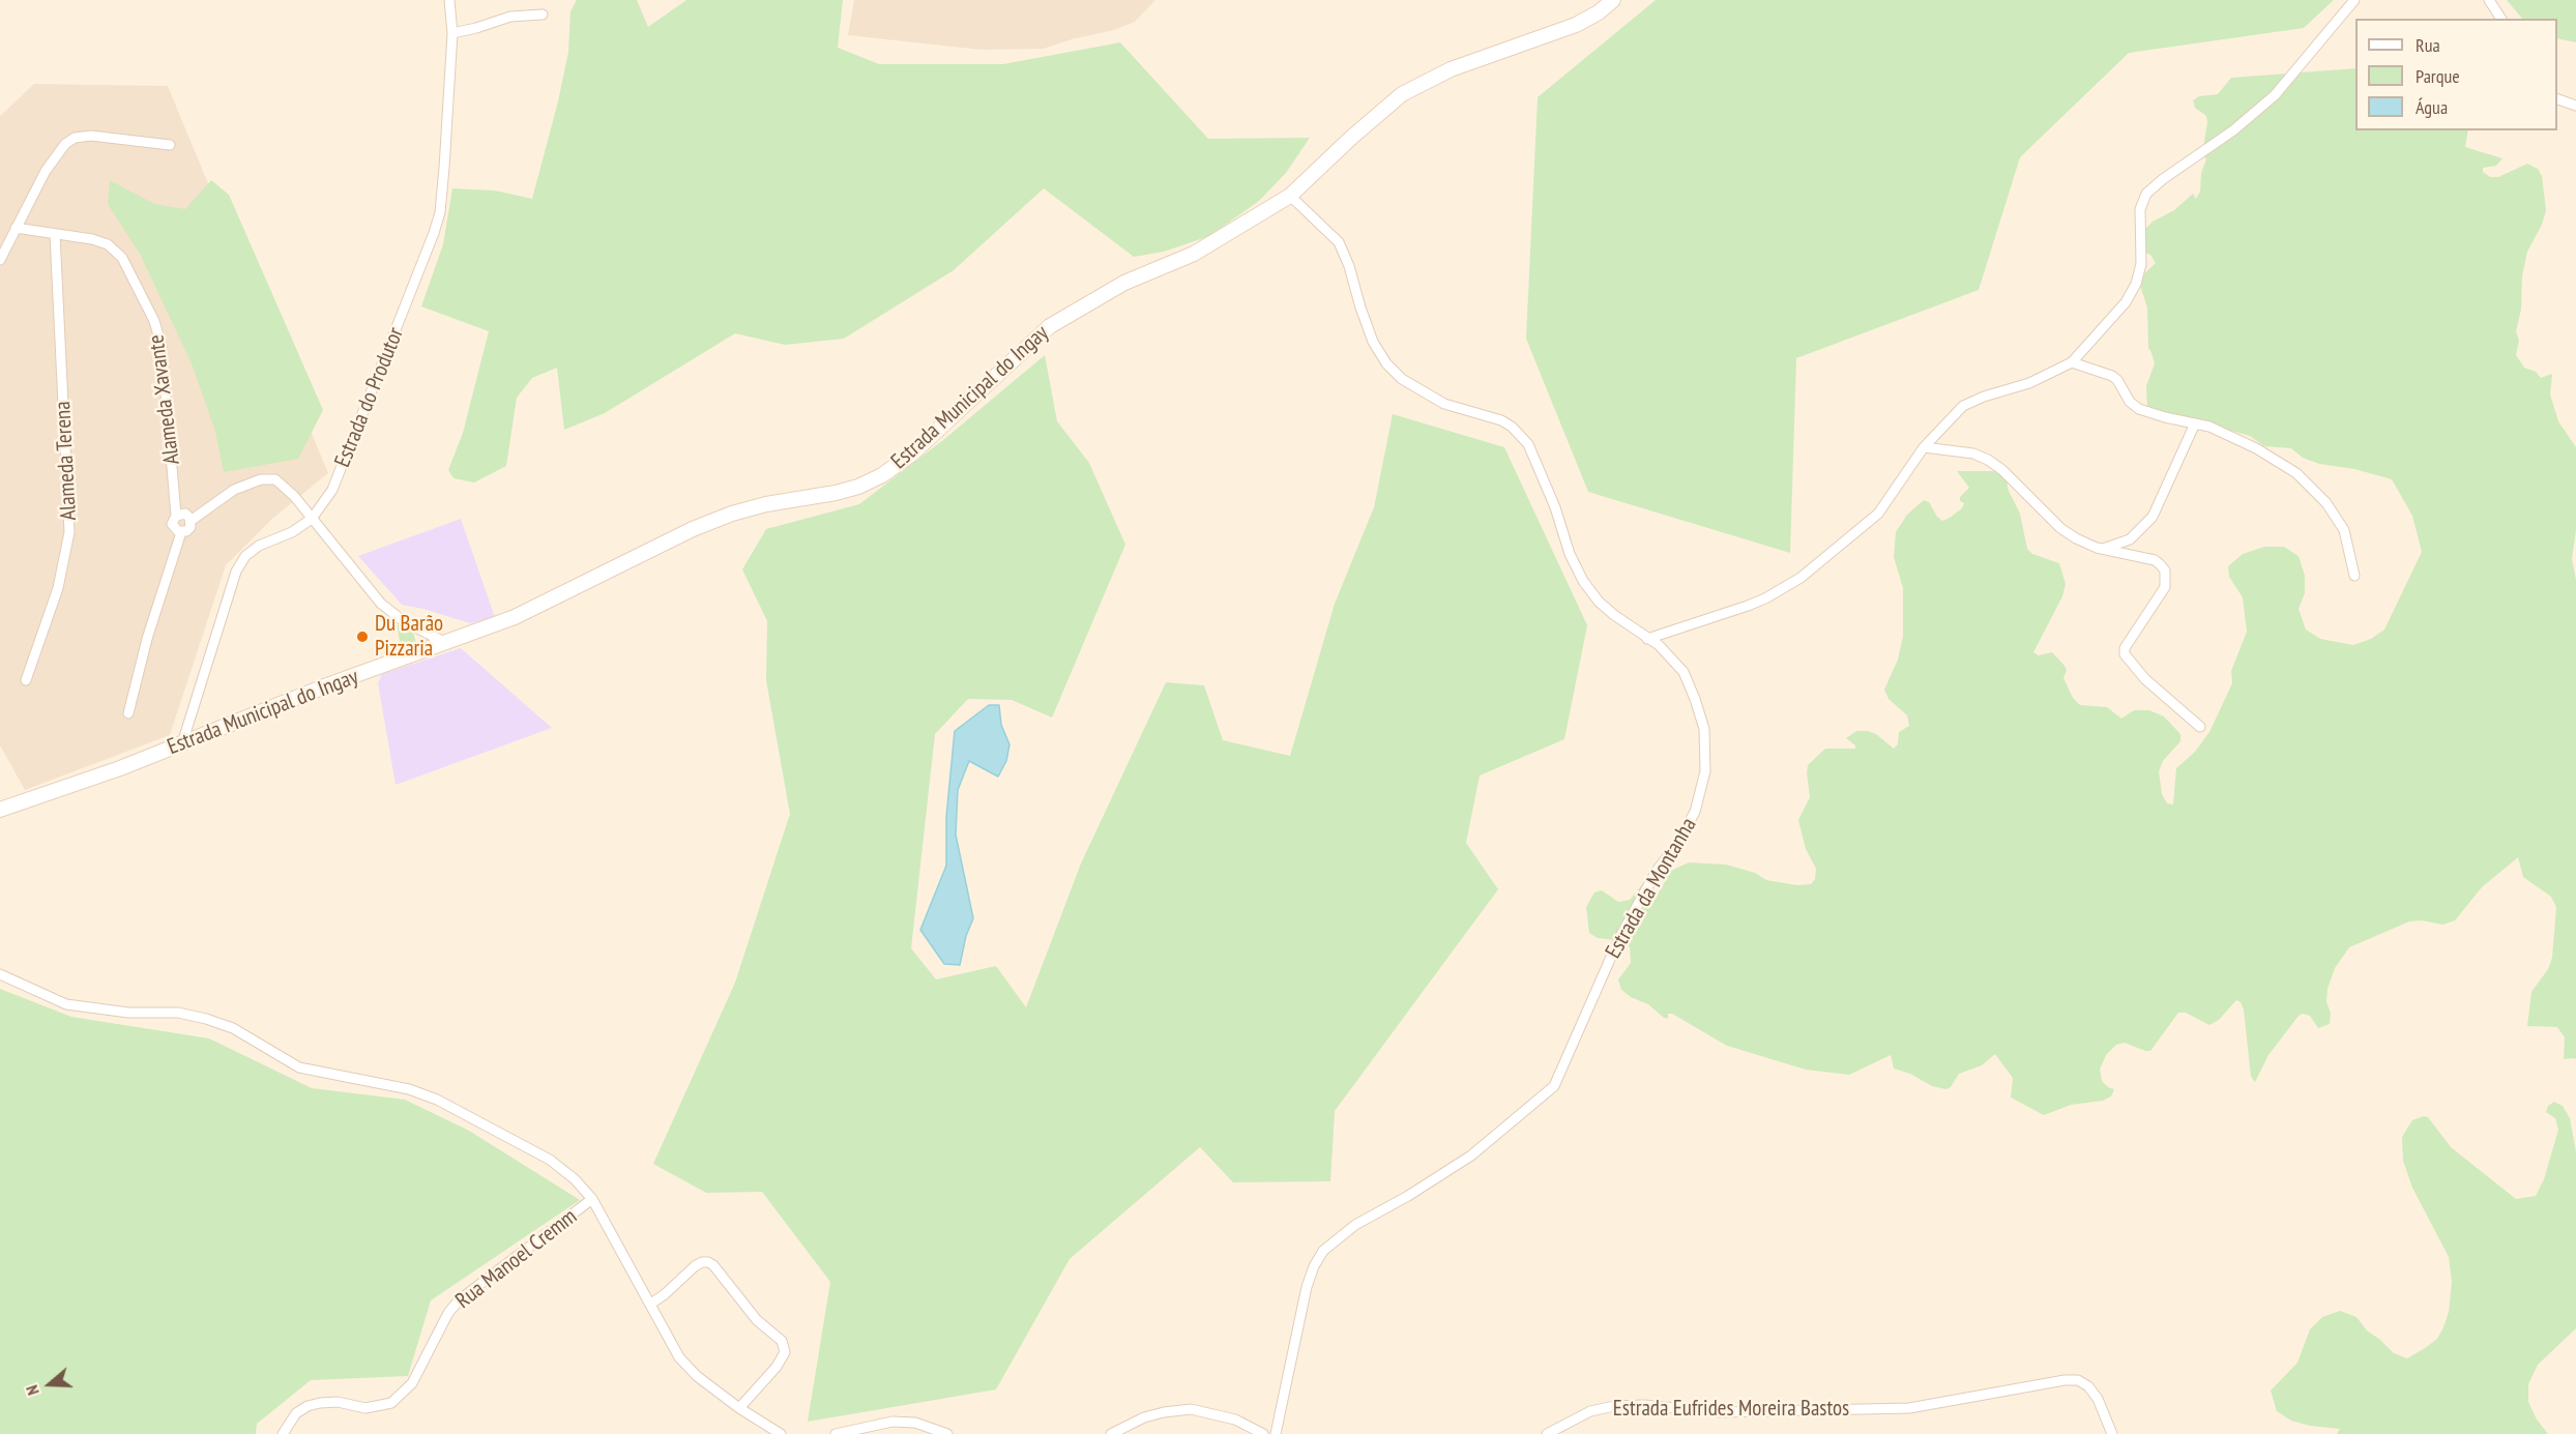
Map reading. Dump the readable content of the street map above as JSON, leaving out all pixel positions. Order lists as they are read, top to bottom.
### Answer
{
  "streets": {
    "street": [
      "Estrada do Produtor",
      "Estrada Municipal do Ingay",
      "Alameda Xavante",
      "Alameda Terena",
      "Estrada da Montanha",
      "Rua Manoel Cremm",
      "Estrada Eufrides Moreira Bastos"
    ]
  },
  "crossings": [
    ["Estrada do Produtor", "Estrada Municipal do Ingay"],
    ["Estrada Municipal do Ingay", "Estrada da Montanha"],
    ["Alameda Xavante", "Alameda Terena"]
  ],
  "places": ["Du Barão Pizzaria"],
  "legend": ["Rua", "Parque", "Água"],
  "north": "left"
}
